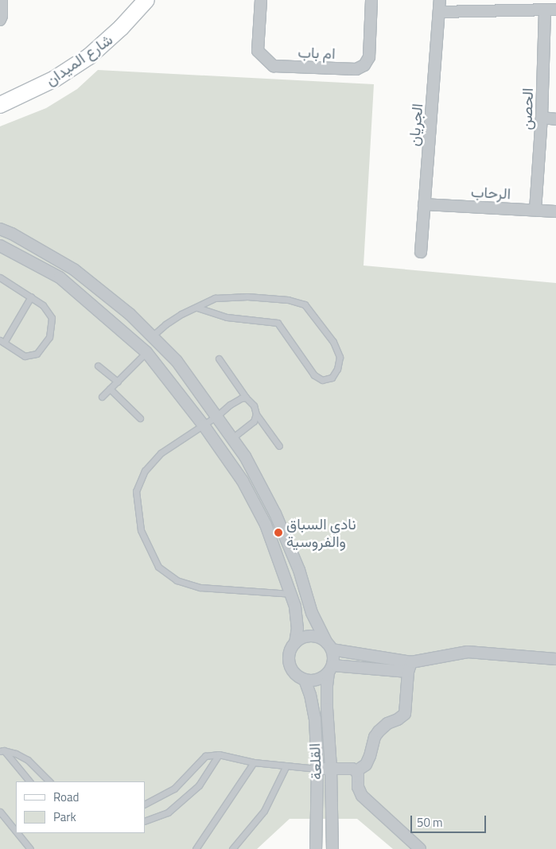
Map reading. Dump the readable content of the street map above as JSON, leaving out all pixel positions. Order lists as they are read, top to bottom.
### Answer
{
  "streets": {
    "street": [
      "ام باب",
      "شارع الميدان",
      "الحصن",
      "الجريان",
      "الرحاب",
      "القلعة"
    ]
  },
  "crossings": [
    ["الحصن", "الرحاب"],
    ["الجريان", "الرحاب"]
  ],
  "places": ["نادي السباق والفروسية"],
  "legend": ["Road", "Park"],
  "scale_bar": "50 m"
}
